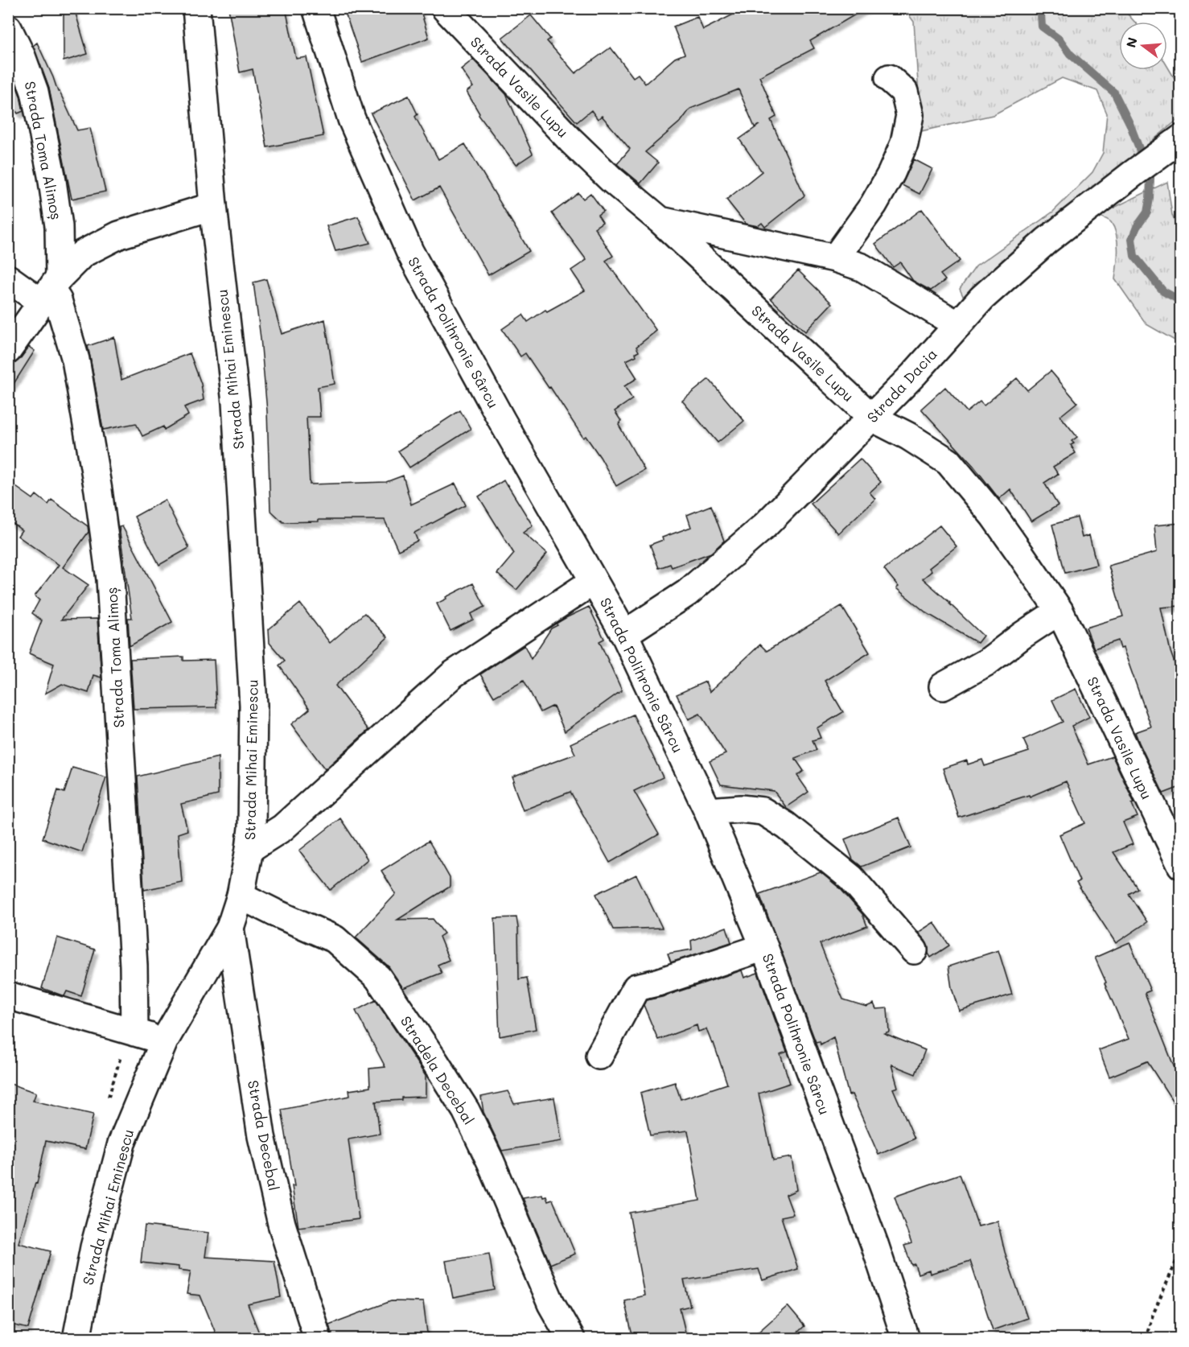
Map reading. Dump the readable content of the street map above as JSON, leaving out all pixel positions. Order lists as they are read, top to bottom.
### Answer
{
  "streets": {
    "street": [
      "Strada Vasile Lupu",
      "Strada Toma Alimoș",
      "Strada Polihronie Sârcu",
      "Strada Mihai Eminescu",
      "Strada Dacia",
      "Stradela Decebal",
      "Strada Decebal"
    ]
  },
  "crossings": [
    ["Strada Vasile Lupu", "Strada Dacia"],
    ["Strada Polihronie Sârcu", "Strada Dacia"],
    ["Strada Mihai Eminescu", "Stradela Decebal"],
    ["Strada Mihai Eminescu", "Strada Decebal"]
  ],
  "north": "left"
}
